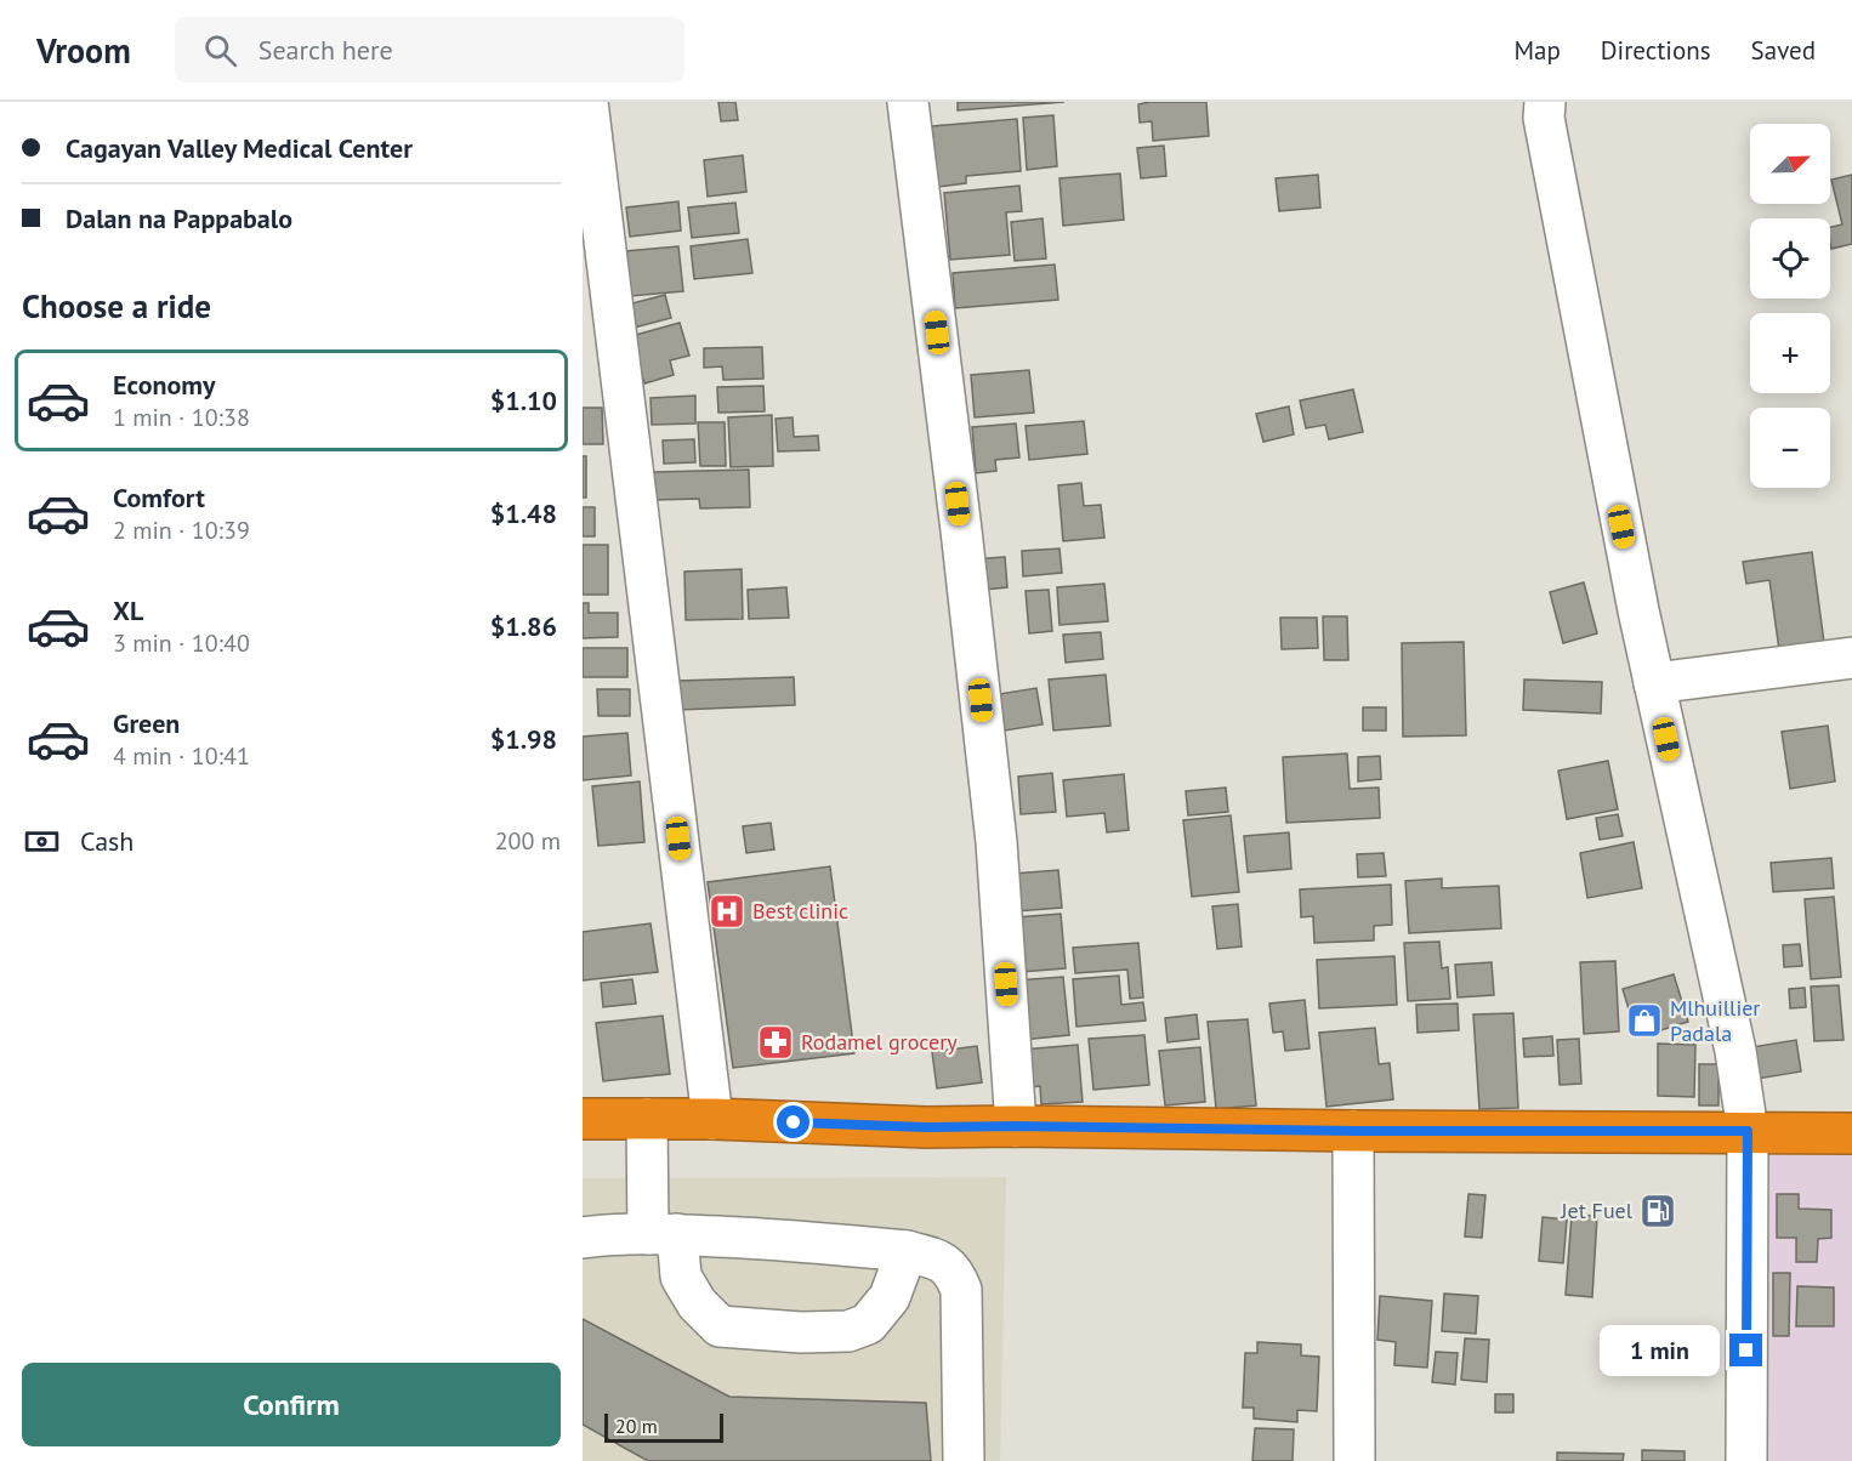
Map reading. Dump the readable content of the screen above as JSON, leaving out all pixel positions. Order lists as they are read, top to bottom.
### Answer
{
  "places": {
    "hospital": ["Best clinic"],
    "shop": ["Mlhuillier Padala"],
    "pharmacy": ["Rodamel grocery"],
    "fuel station": ["Jet Fuel"]
  },
  "scale_bar": "20 m",
  "north": "top right",
  "page": {
    "header": "Vroom",
    "search": "Search here",
    "nav": ["Map", "Directions", "Saved"],
    "banner": ["Cagayan Valley Medical Center", "Dalan na Pappabalo"],
    "map_buttons": ["+", "−"],
    "heading": "Choose a ride",
    "list": [
      {
        "name": "Economy",
        "note": "1 min · 10:38",
        "value": "$1.10"
      },
      {
        "name": "Comfort",
        "note": "2 min · 10:39",
        "value": "$1.48"
      },
      {
        "name": "XL",
        "note": "3 min · 10:40",
        "value": "$1.86"
      },
      {
        "name": "Green",
        "note": "4 min · 10:41",
        "value": "$1.98"
      }
    ],
    "pay": ["Cash", "200 m"],
    "bubble": "1 min",
    "buttons": "Confirm",
    "scale": "20 m"
  }
}
